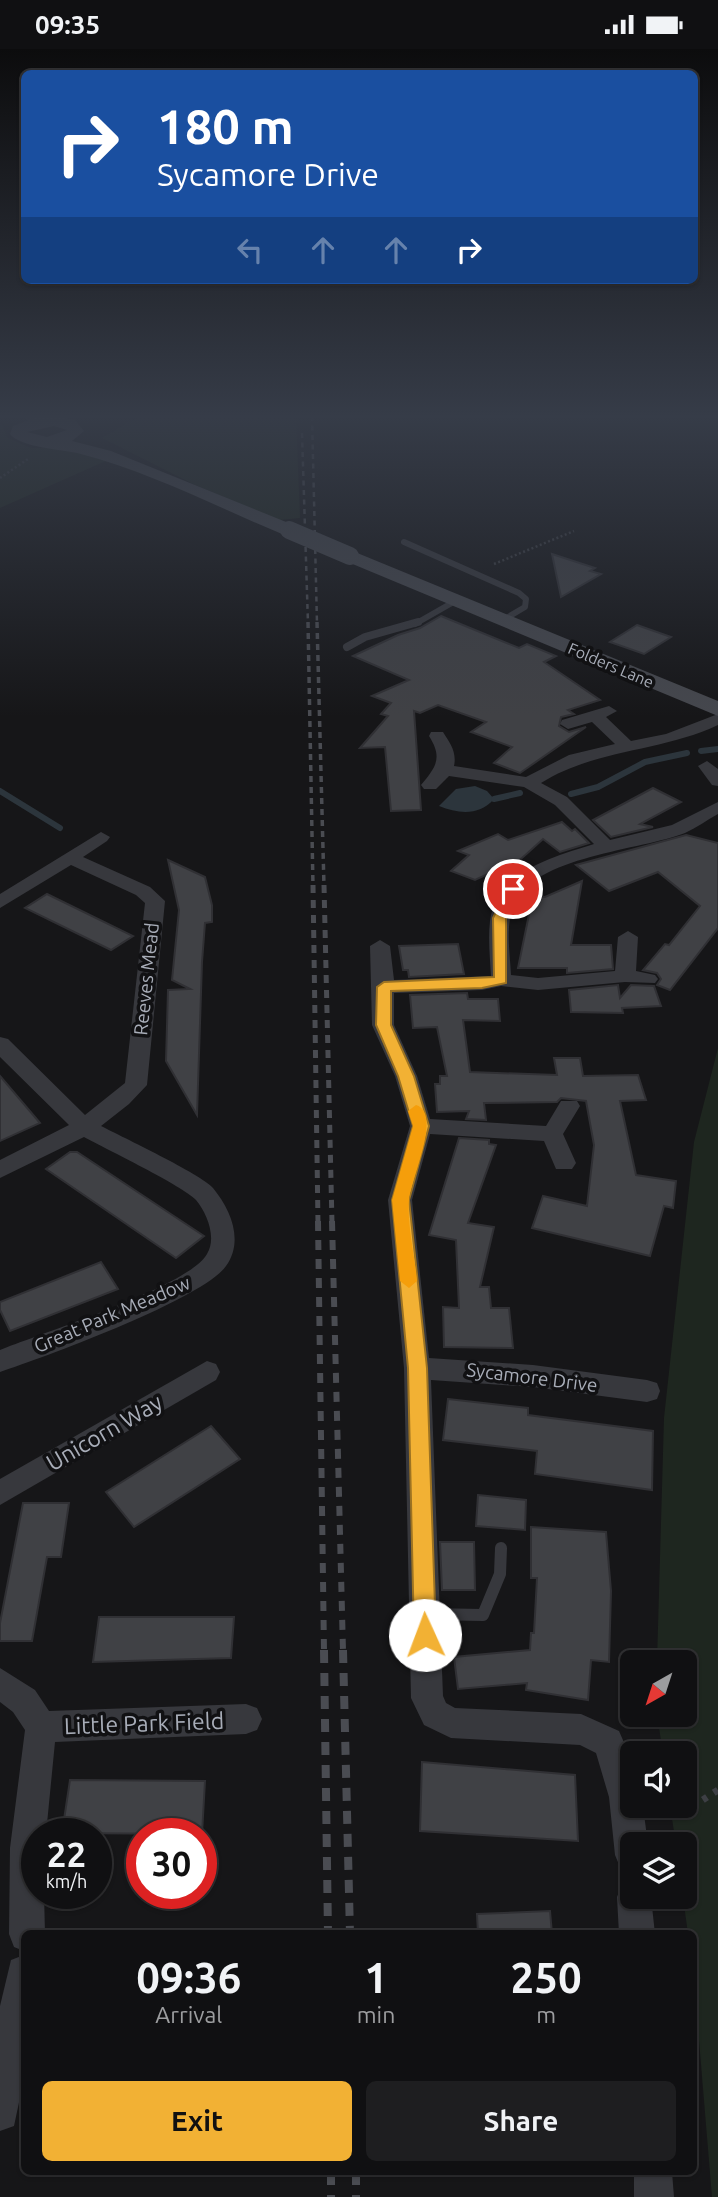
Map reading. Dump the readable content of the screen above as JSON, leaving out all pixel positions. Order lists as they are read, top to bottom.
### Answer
{
  "streets": {
    "main road": ["Folders Lane"],
    "street": [
      "Reeves Mead",
      "Great Park Meadow",
      "Sycamore Drive",
      "Unicorn Way",
      "Little Park Field"
    ]
  },
  "crossings": [
    ["Reeves Mead", "Great Park Meadow"]
  ],
  "north": "bottom left",
  "page": {
    "status": "09:35",
    "turn": ["180 m", "Sycamore Drive"],
    "speed": "22 km/h",
    "limit": "30",
    "eta": [
      "09:36",
      "Arrival",
      "1",
      "min",
      "250",
      "m"
    ],
    "buttons": ["Exit", "Share"]
  }
}
